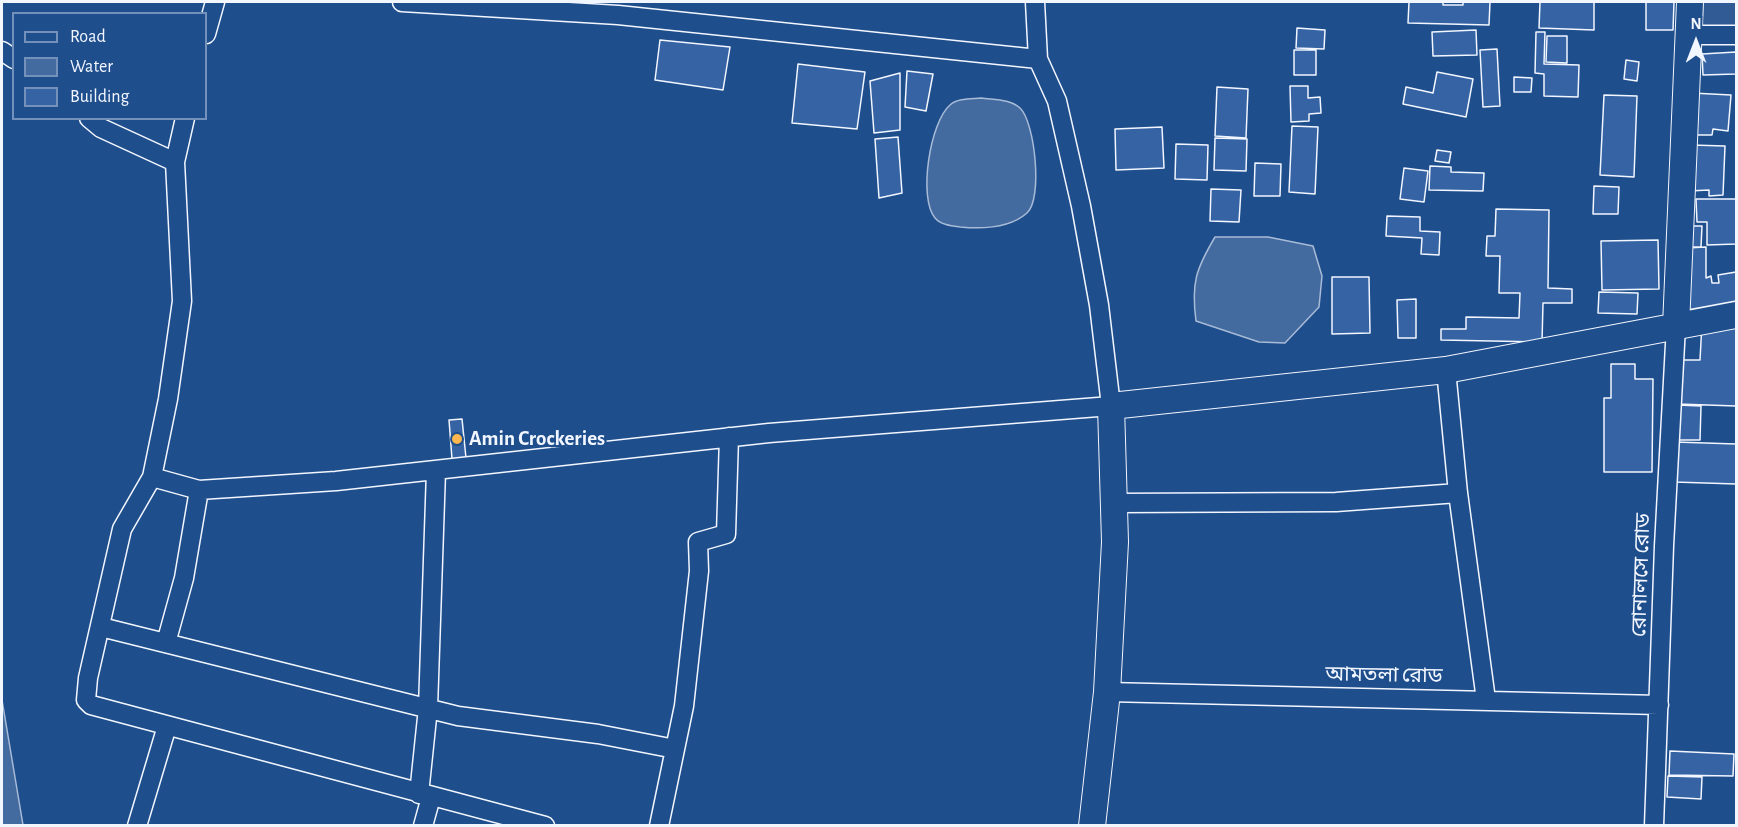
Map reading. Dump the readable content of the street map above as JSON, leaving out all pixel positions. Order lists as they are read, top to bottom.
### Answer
{
  "streets": {
    "street": ["রোনালসে রোড", "আমতলা রোড"]
  },
  "crossings": [
    ["রোনালসে রোড", "আমতলা রোড"]
  ],
  "places": ["Amin Crockeries"],
  "legend": ["Road", "Water", "Building"],
  "north": "top"
}
